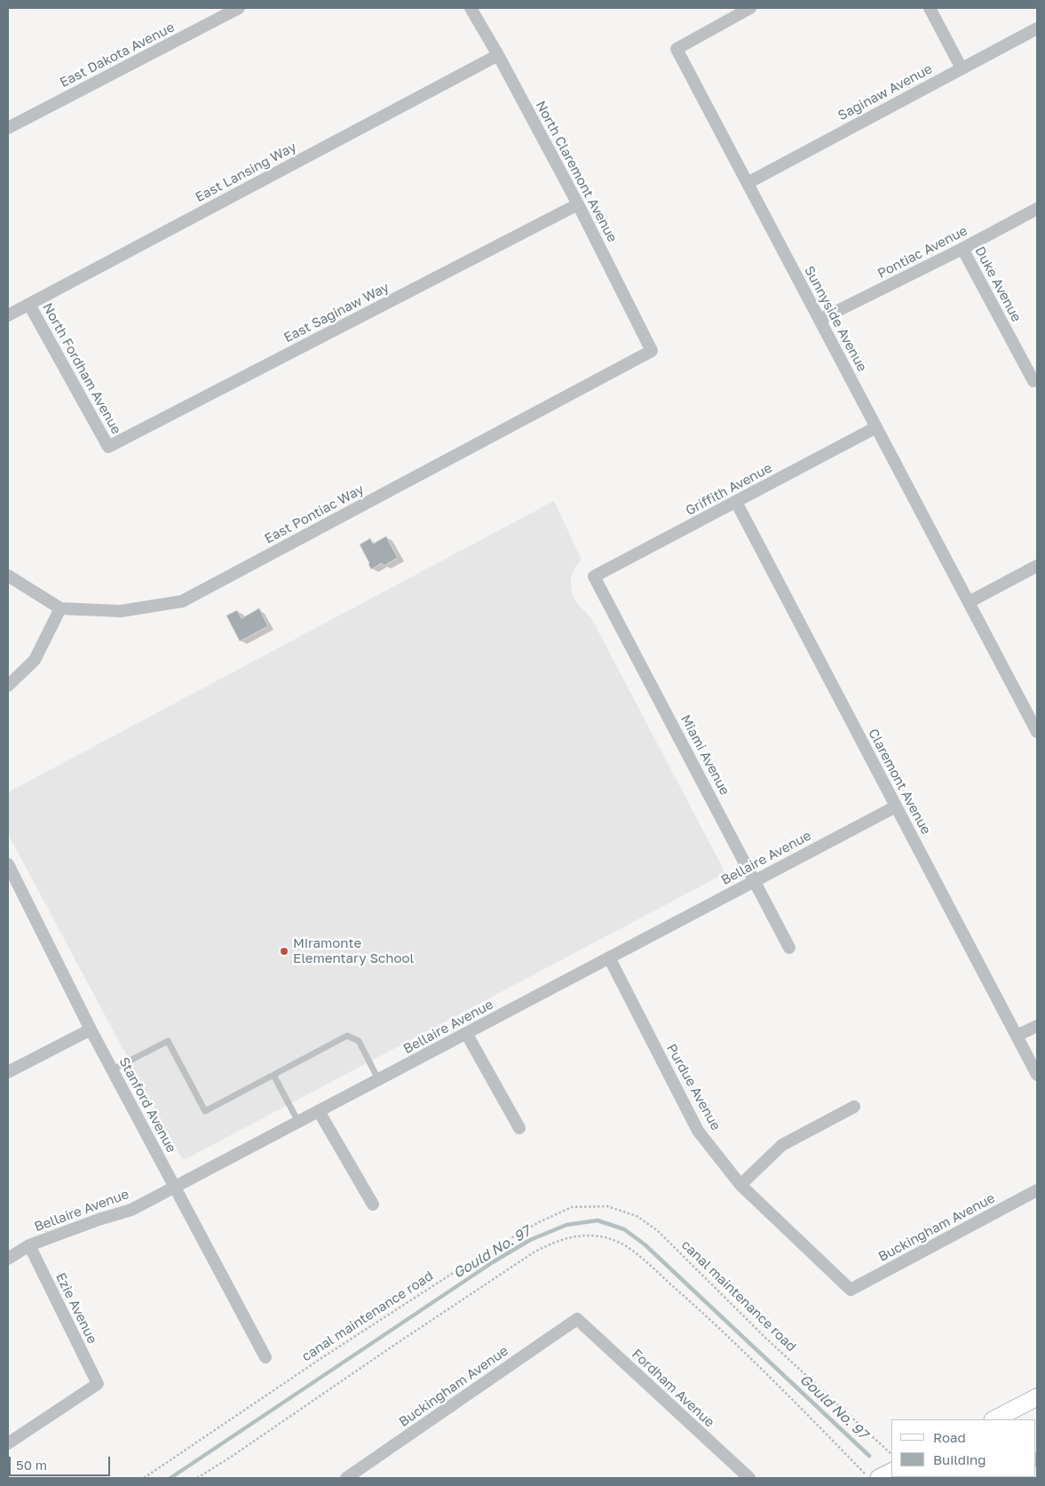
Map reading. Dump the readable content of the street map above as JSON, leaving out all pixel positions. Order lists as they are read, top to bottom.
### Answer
{
  "streets": {
    "street": [
      "East Dakota Avenue",
      "Saginaw Avenue",
      "North Claremont Avenue",
      "East Lansing Way",
      "Pontiac Avenue",
      "Duke Avenue",
      "East Saginaw Way",
      "Sunnyside Avenue",
      "North Fordham Avenue",
      "Griffith Avenue",
      "East Pontiac Way",
      "Miami Avenue",
      "Claremont Avenue",
      "Bellaire Avenue",
      "Purdue Avenue",
      "Stanford Avenue",
      "Buckingham Avenue",
      "Ezie Avenue",
      "Fordham Avenue"
    ],
    "path": ["canal maintenance road"]
  },
  "crossings": [
    ["Saginaw Avenue", "Sunnyside Avenue"],
    ["North Claremont Avenue", "East Lansing Way"],
    ["North Claremont Avenue", "East Saginaw Way"],
    ["North Claremont Avenue", "East Pontiac Way"],
    ["East Lansing Way", "North Fordham Avenue"],
    ["Pontiac Avenue", "Duke Avenue"],
    ["Pontiac Avenue", "Sunnyside Avenue"],
    ["East Saginaw Way", "North Fordham Avenue"],
    ["Sunnyside Avenue", "Griffith Avenue"],
    ["Griffith Avenue", "Miami Avenue"],
    ["Griffith Avenue", "Claremont Avenue"],
    ["Miami Avenue", "Bellaire Avenue"],
    ["Claremont Avenue", "Bellaire Avenue"],
    ["Bellaire Avenue", "Purdue Avenue"],
    ["Bellaire Avenue", "Stanford Avenue"],
    ["Bellaire Avenue", "Ezie Avenue"],
    ["Purdue Avenue", "Buckingham Avenue"],
    ["Buckingham Avenue", "Fordham Avenue"]
  ],
  "water": ["Gould No. 97"],
  "places": ["Miramonte Elementary School"],
  "legend": ["Road", "Building"],
  "scale_bar": "50 m"
}
